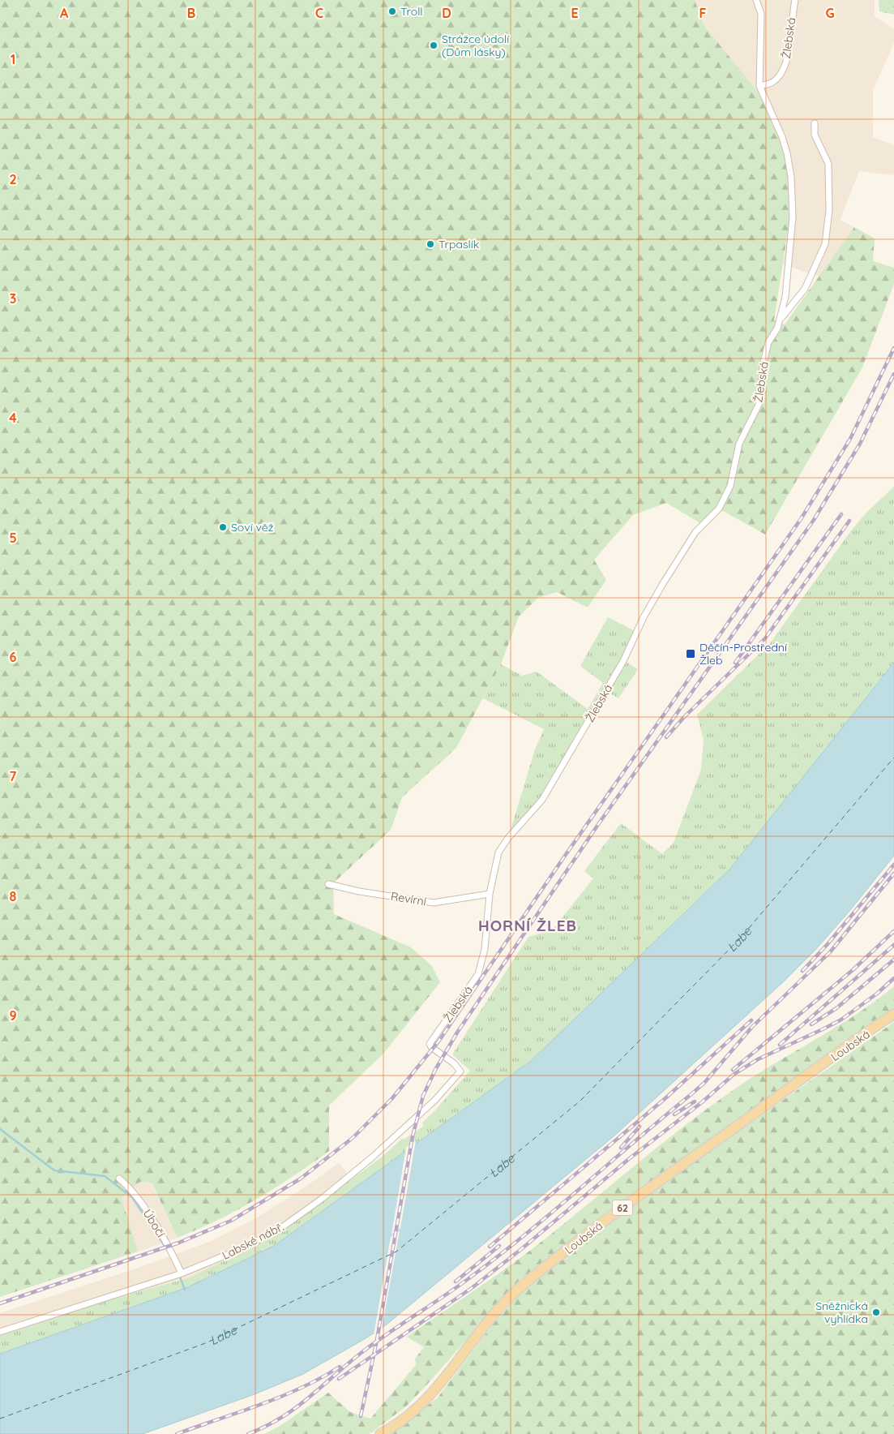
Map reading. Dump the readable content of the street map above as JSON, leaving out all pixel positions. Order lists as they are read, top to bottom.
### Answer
{
  "streets": {
    "main road": ["Loubská", "62"],
    "street": [
      "Žlebská",
      "Revírní",
      "Úbočí",
      "Labské nábř."
    ]
  },
  "crossings": [
    ["Žlebská", "Revírní"],
    ["Žlebská", "Labské nábř."],
    ["Úbočí", "Labské nábř."]
  ],
  "districts": ["HORNÍ ŽLEB"],
  "water": ["Labe"],
  "places": {
    "other": [
      "Troll",
      "Strážce údolí (Dům lásky)",
      "Trpaslík",
      "Soví věž",
      "Sněžnická vyhlídka"
    ],
    "transit": ["Děčín-Prostřední Žleb"]
  },
  "grid": {
    "columns": [
      "A",
      "B",
      "C",
      "D",
      "E",
      "F",
      "G"
    ],
    "rows": [
      "1",
      "2",
      "3",
      "4",
      "5",
      "6",
      "7",
      "8",
      "9"
    ]
  }
}
